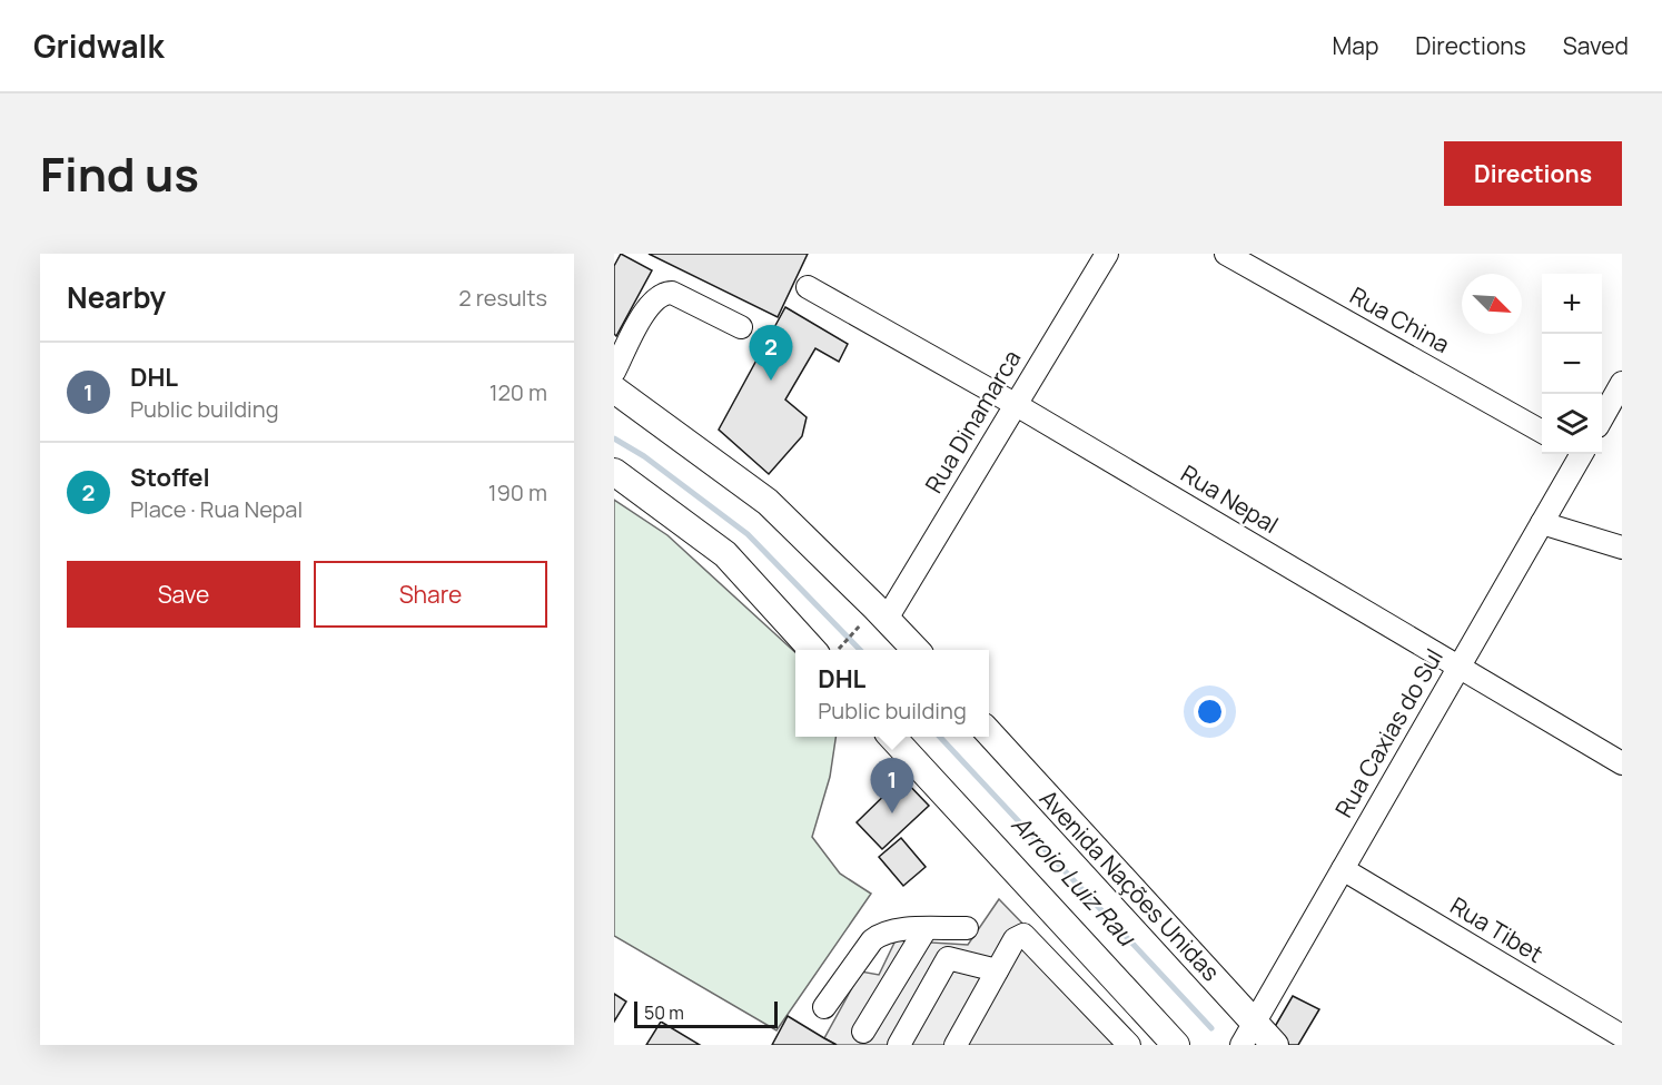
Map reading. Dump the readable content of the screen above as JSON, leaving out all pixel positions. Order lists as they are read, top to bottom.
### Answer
{
  "streets": {
    "main road": ["Avenida Nações Unidas"],
    "street": [
      "Rua China",
      "Rua Dinamarca",
      "Rua Nepal",
      "Rua Caxias do Sul",
      "Rua Tibet"
    ]
  },
  "crossings": [
    ["Rua Dinamarca", "Rua Nepal"],
    ["Rua Nepal", "Rua Caxias do Sul"],
    ["Rua Caxias do Sul", "Avenida Nações Unidas"],
    ["Rua Caxias do Sul", "Rua Tibet"]
  ],
  "water": ["Arroio Luiz Rau"],
  "scale_bar": "50 m",
  "north": "bottom right",
  "page": {
    "header": "Gridwalk",
    "nav": ["Map", "Directions", "Saved"],
    "title": "Find us",
    "buttons": [
      "Directions",
      ["Save", "Share"]
    ],
    "heading": ["Nearby", "2 results"],
    "map_buttons": ["+", "−"],
    "pins": ["2", "1"],
    "list": [
      {
        "mark": "1",
        "name": "DHL",
        "note": "Public building",
        "value": "120 m"
      },
      {
        "mark": "2",
        "name": "Stoffel",
        "note": "Place · Rua Nepal",
        "value": "190 m"
      }
    ],
    "popup": ["DHL", "Public building"],
    "scale": "50 m"
  }
}
